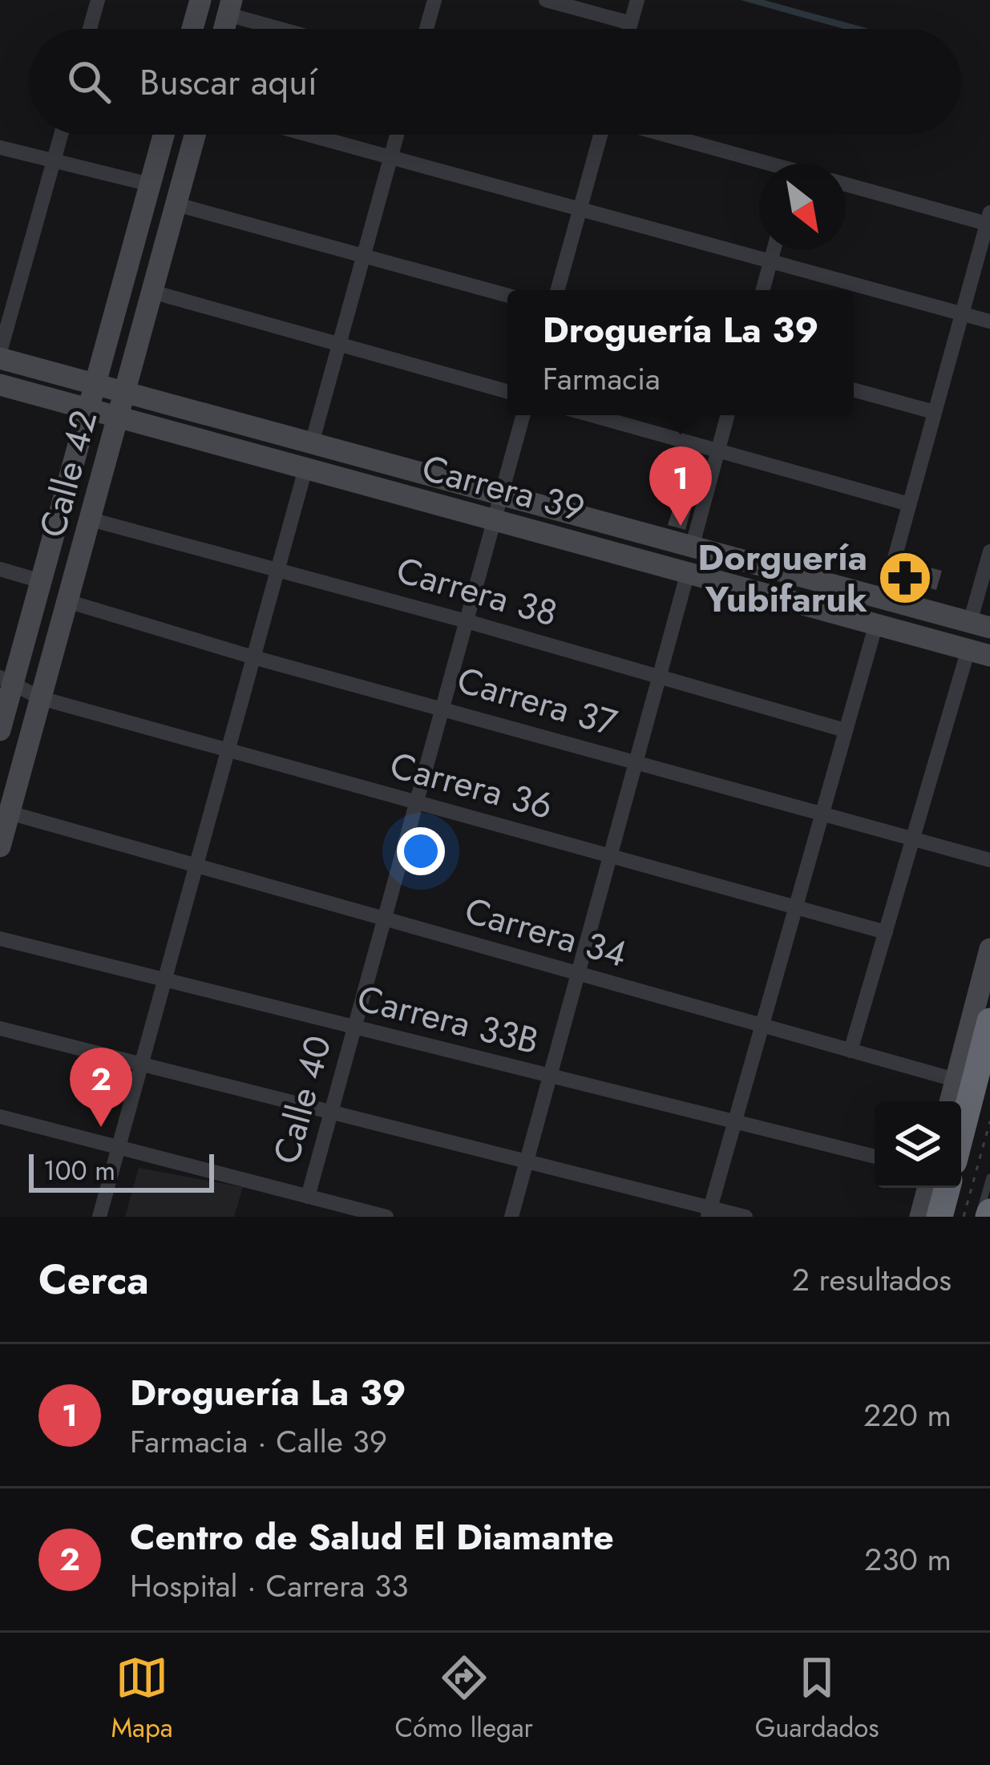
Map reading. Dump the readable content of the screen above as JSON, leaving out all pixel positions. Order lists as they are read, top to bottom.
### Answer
{
  "streets": {
    "main road": ["Calle 42", "Carrera 39"],
    "street": [
      "Carrera 38",
      "Carrera 37",
      "Carrera 36",
      "Carrera 34",
      "Carrera 33B",
      "Calle 40"
    ]
  },
  "crossings": [
    ["Calle 42", "Carrera 39"],
    ["Calle 42", "Carrera 38"],
    ["Calle 42", "Carrera 37"],
    ["Calle 42", "Carrera 36"],
    ["Calle 42", "Carrera 34"],
    ["Carrera 39", "Calle 40"],
    ["Carrera 38", "Calle 40"],
    ["Carrera 37", "Calle 40"],
    ["Carrera 36", "Calle 40"],
    ["Carrera 34", "Calle 40"],
    ["Carrera 33B", "Calle 40"]
  ],
  "places": {
    "pharmacy": ["Dorguería Yubifaruk"]
  },
  "scale_bar": "100 m",
  "north": "bottom right",
  "page": {
    "search": "Buscar aquí",
    "popup": ["Droguería La 39", "Farmacia"],
    "pins": ["1", "2"],
    "scale": "100 m",
    "heading": ["Cerca", "2 resultados"],
    "list": [
      {
        "mark": "1",
        "name": "Droguería La 39",
        "note": "Farmacia · Calle 39",
        "value": "220 m"
      },
      {
        "mark": "2",
        "name": "Centro de Salud El Diamante",
        "note": "Hospital · Carrera 33",
        "value": "230 m"
      }
    ],
    "nav": ["Mapa", "Cómo llegar", "Guardados"]
  }
}
